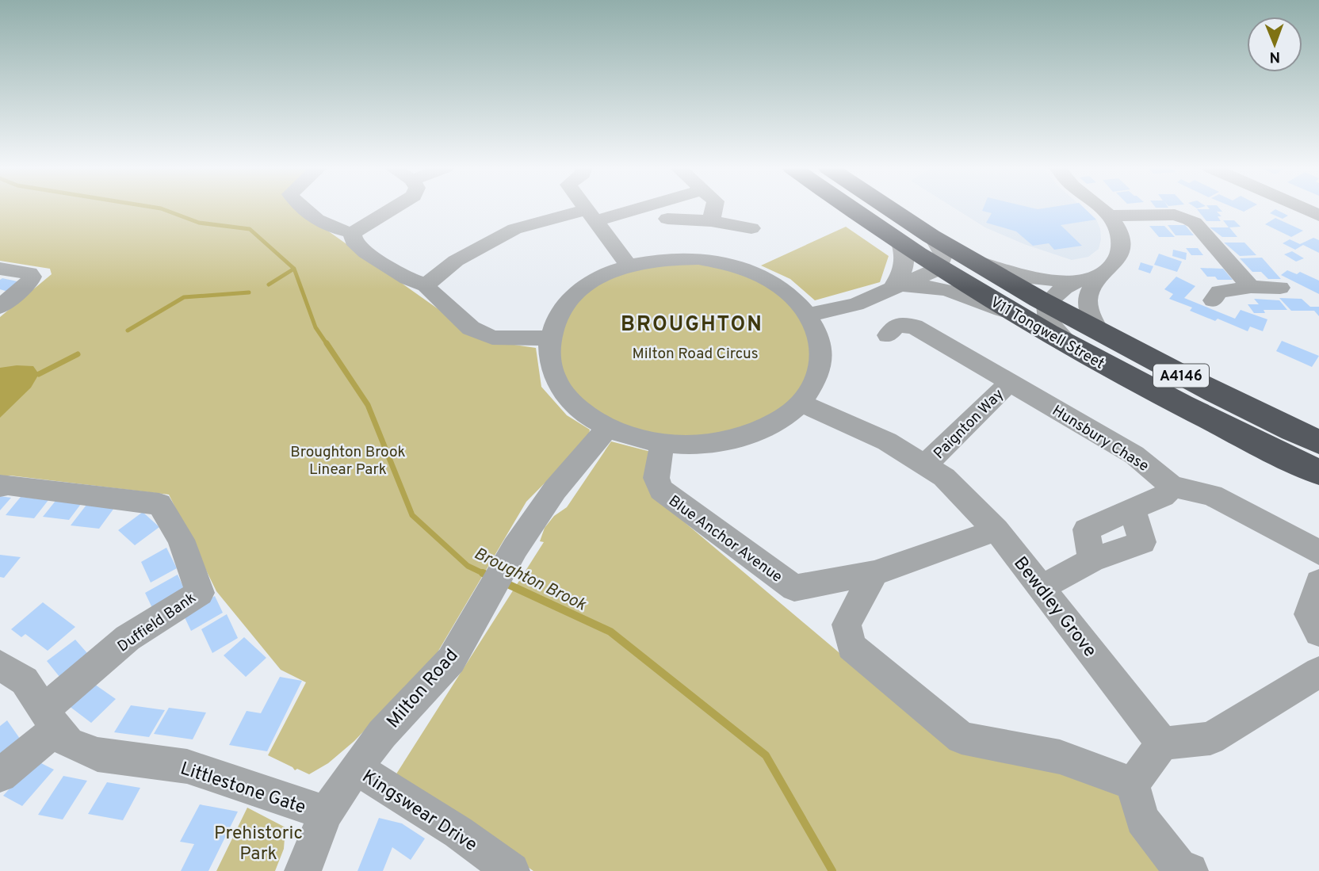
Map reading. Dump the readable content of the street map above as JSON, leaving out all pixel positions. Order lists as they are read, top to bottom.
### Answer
{
  "streets": {
    "highway": ["V11 Tongwell Street", "A4146"],
    "street": [
      "Paignton Way",
      "Hunsbury Chase",
      "Blue Anchor Avenue",
      "Bewdley Grove",
      "Duffield Bank",
      "Milton Road",
      "Littlestone Gate",
      "Kingswear Drive"
    ]
  },
  "crossings": [
    ["Paignton Way", "Hunsbury Chase"],
    ["Paignton Way", "Bewdley Grove"],
    ["Blue Anchor Avenue", "Bewdley Grove"],
    ["Duffield Bank", "Littlestone Gate"],
    ["Milton Road", "Littlestone Gate"],
    ["Milton Road", "Kingswear Drive"]
  ],
  "districts": ["BROUGHTON"],
  "water": ["Broughton Brook"],
  "parks": ["Milton Road Circus", "Broughton Brook Linear Park", "Prehistoric Park"],
  "north": "bottom"
}
